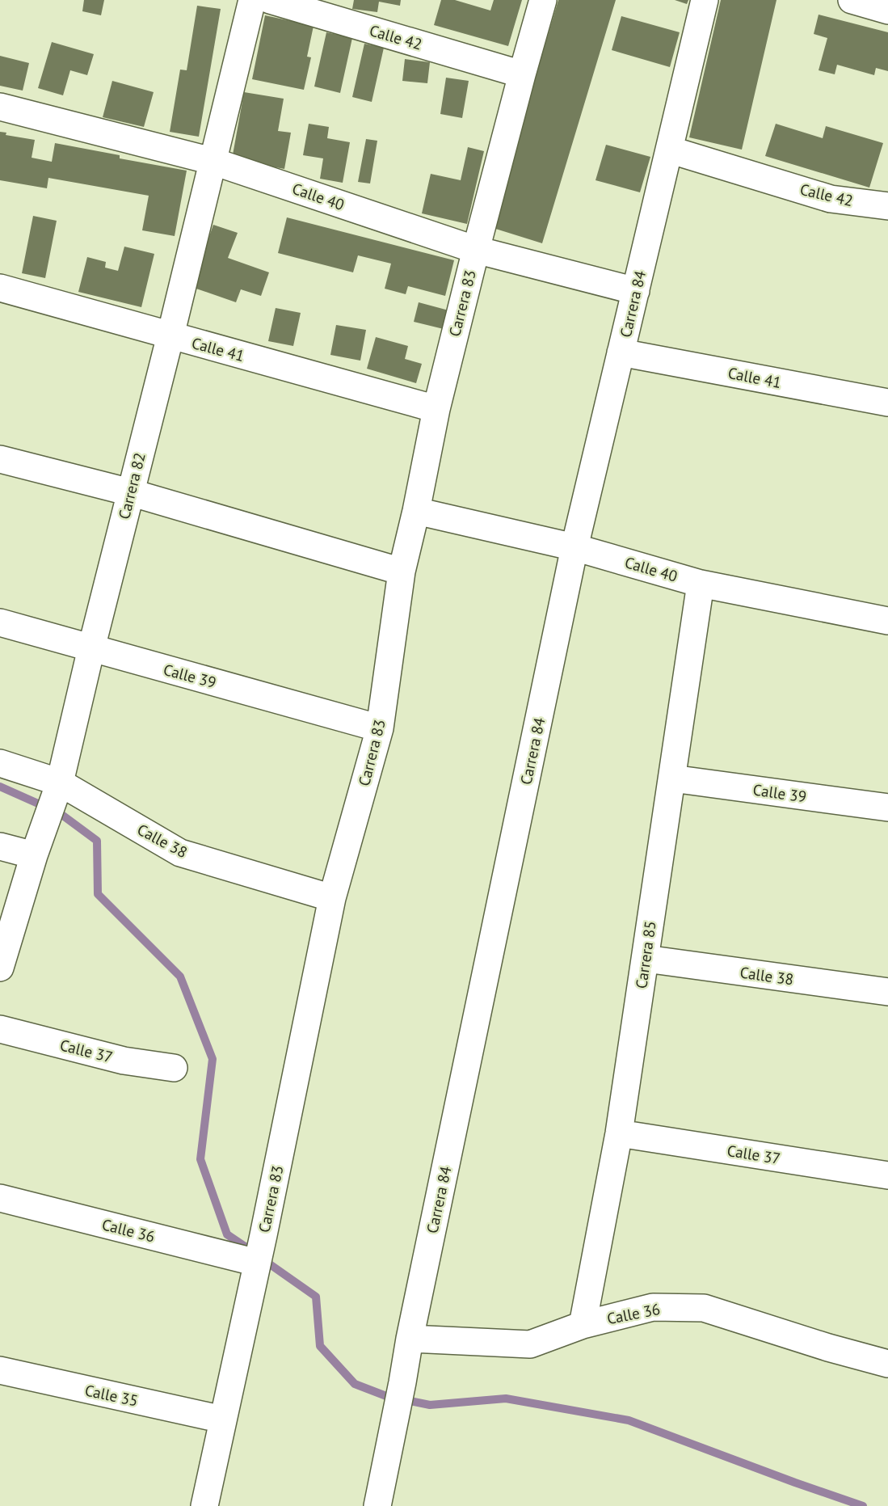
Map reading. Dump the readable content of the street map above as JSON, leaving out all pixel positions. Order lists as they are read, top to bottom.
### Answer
{
  "streets": {
    "street": [
      "Calle 42",
      "Calle 40",
      "Carrera 83",
      "Carrera 84",
      "Calle 41",
      "Carrera 82",
      "Calle 39",
      "Calle 38",
      "Carrera 85",
      "Calle 37",
      "Calle 36",
      "Calle 35"
    ]
  },
  "crossings": [
    ["Calle 42", "Carrera 83"],
    ["Calle 42", "Carrera 84"],
    ["Calle 40", "Carrera 83"],
    ["Calle 40", "Carrera 84"],
    ["Calle 40", "Carrera 82"],
    ["Calle 40", "Carrera 85"],
    ["Carrera 83", "Calle 41"],
    ["Carrera 83", "Calle 39"],
    ["Carrera 83", "Calle 38"],
    ["Carrera 83", "Calle 36"],
    ["Carrera 83", "Calle 35"],
    ["Carrera 84", "Calle 41"],
    ["Carrera 84", "Calle 36"],
    ["Calle 41", "Carrera 82"],
    ["Carrera 82", "Calle 39"],
    ["Carrera 82", "Calle 38"],
    ["Calle 39", "Carrera 85"],
    ["Calle 38", "Carrera 85"],
    ["Carrera 85", "Calle 37"],
    ["Carrera 85", "Calle 36"]
  ]
}
